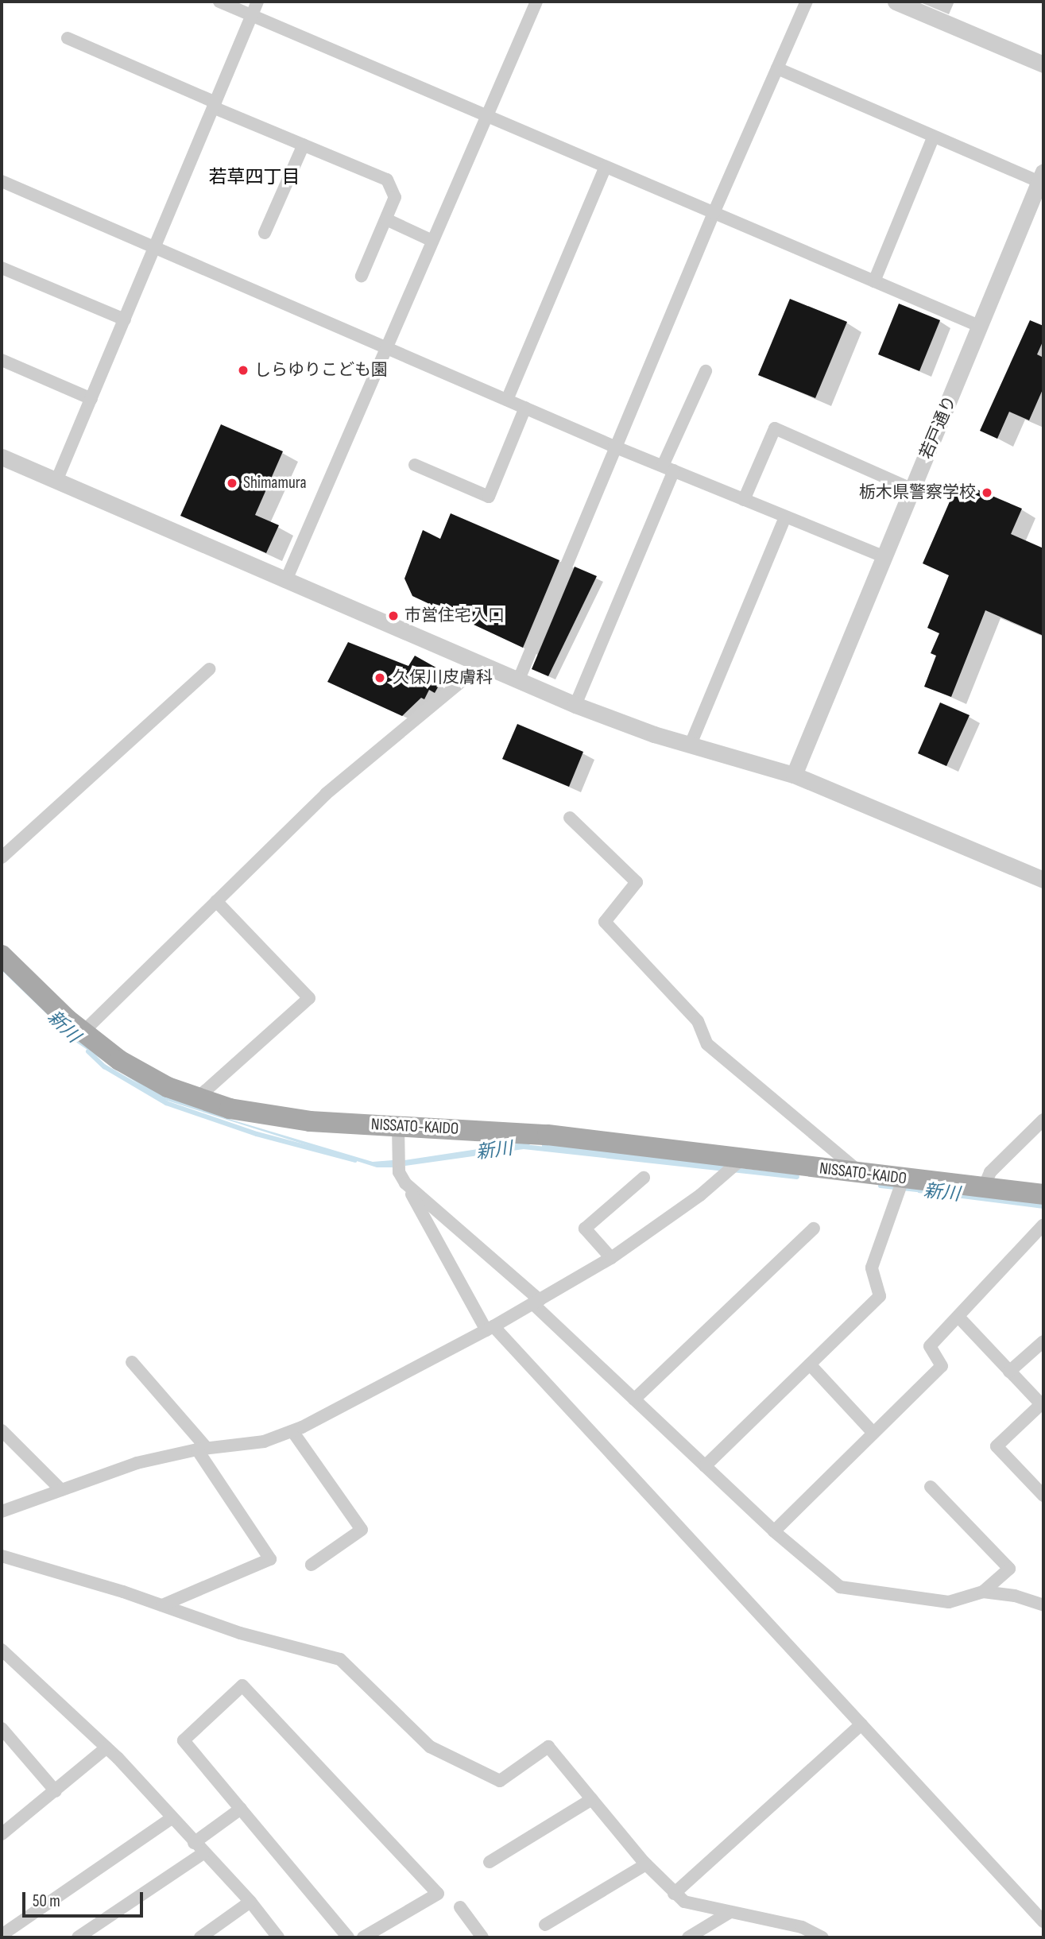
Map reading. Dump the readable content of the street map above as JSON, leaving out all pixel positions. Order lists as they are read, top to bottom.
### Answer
{
  "streets": {
    "main road": ["NISSATO-KAIDO"],
    "street": ["若戸通り"]
  },
  "districts": ["若草四丁目"],
  "water": ["新川"],
  "places": [
    "しらゆりこども園",
    "Shimamura",
    "栃木県警察学校",
    "市営住宅入口",
    "久保川皮膚科"
  ],
  "scale_bar": "50 m"
}
